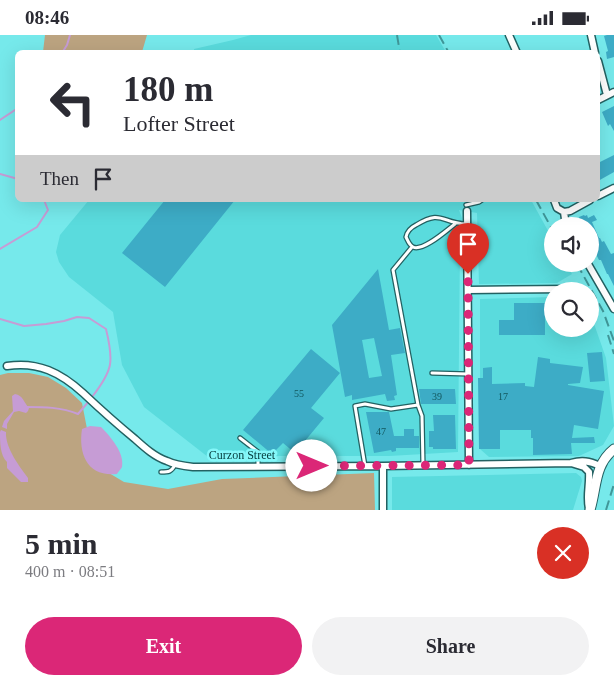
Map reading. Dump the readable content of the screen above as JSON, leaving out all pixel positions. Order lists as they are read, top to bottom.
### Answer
{
  "streets": {
    "street": ["Curzon Street"]
  },
  "house_numbers": [
    "55",
    "39",
    "17",
    "47"
  ],
  "page": {
    "status": "08:46",
    "turn": ["180 m", "Lofter Street"],
    "then": "Then",
    "heading": ["5 min", "400 m · 08:51"],
    "buttons": ["Exit", "Share"]
  }
}
